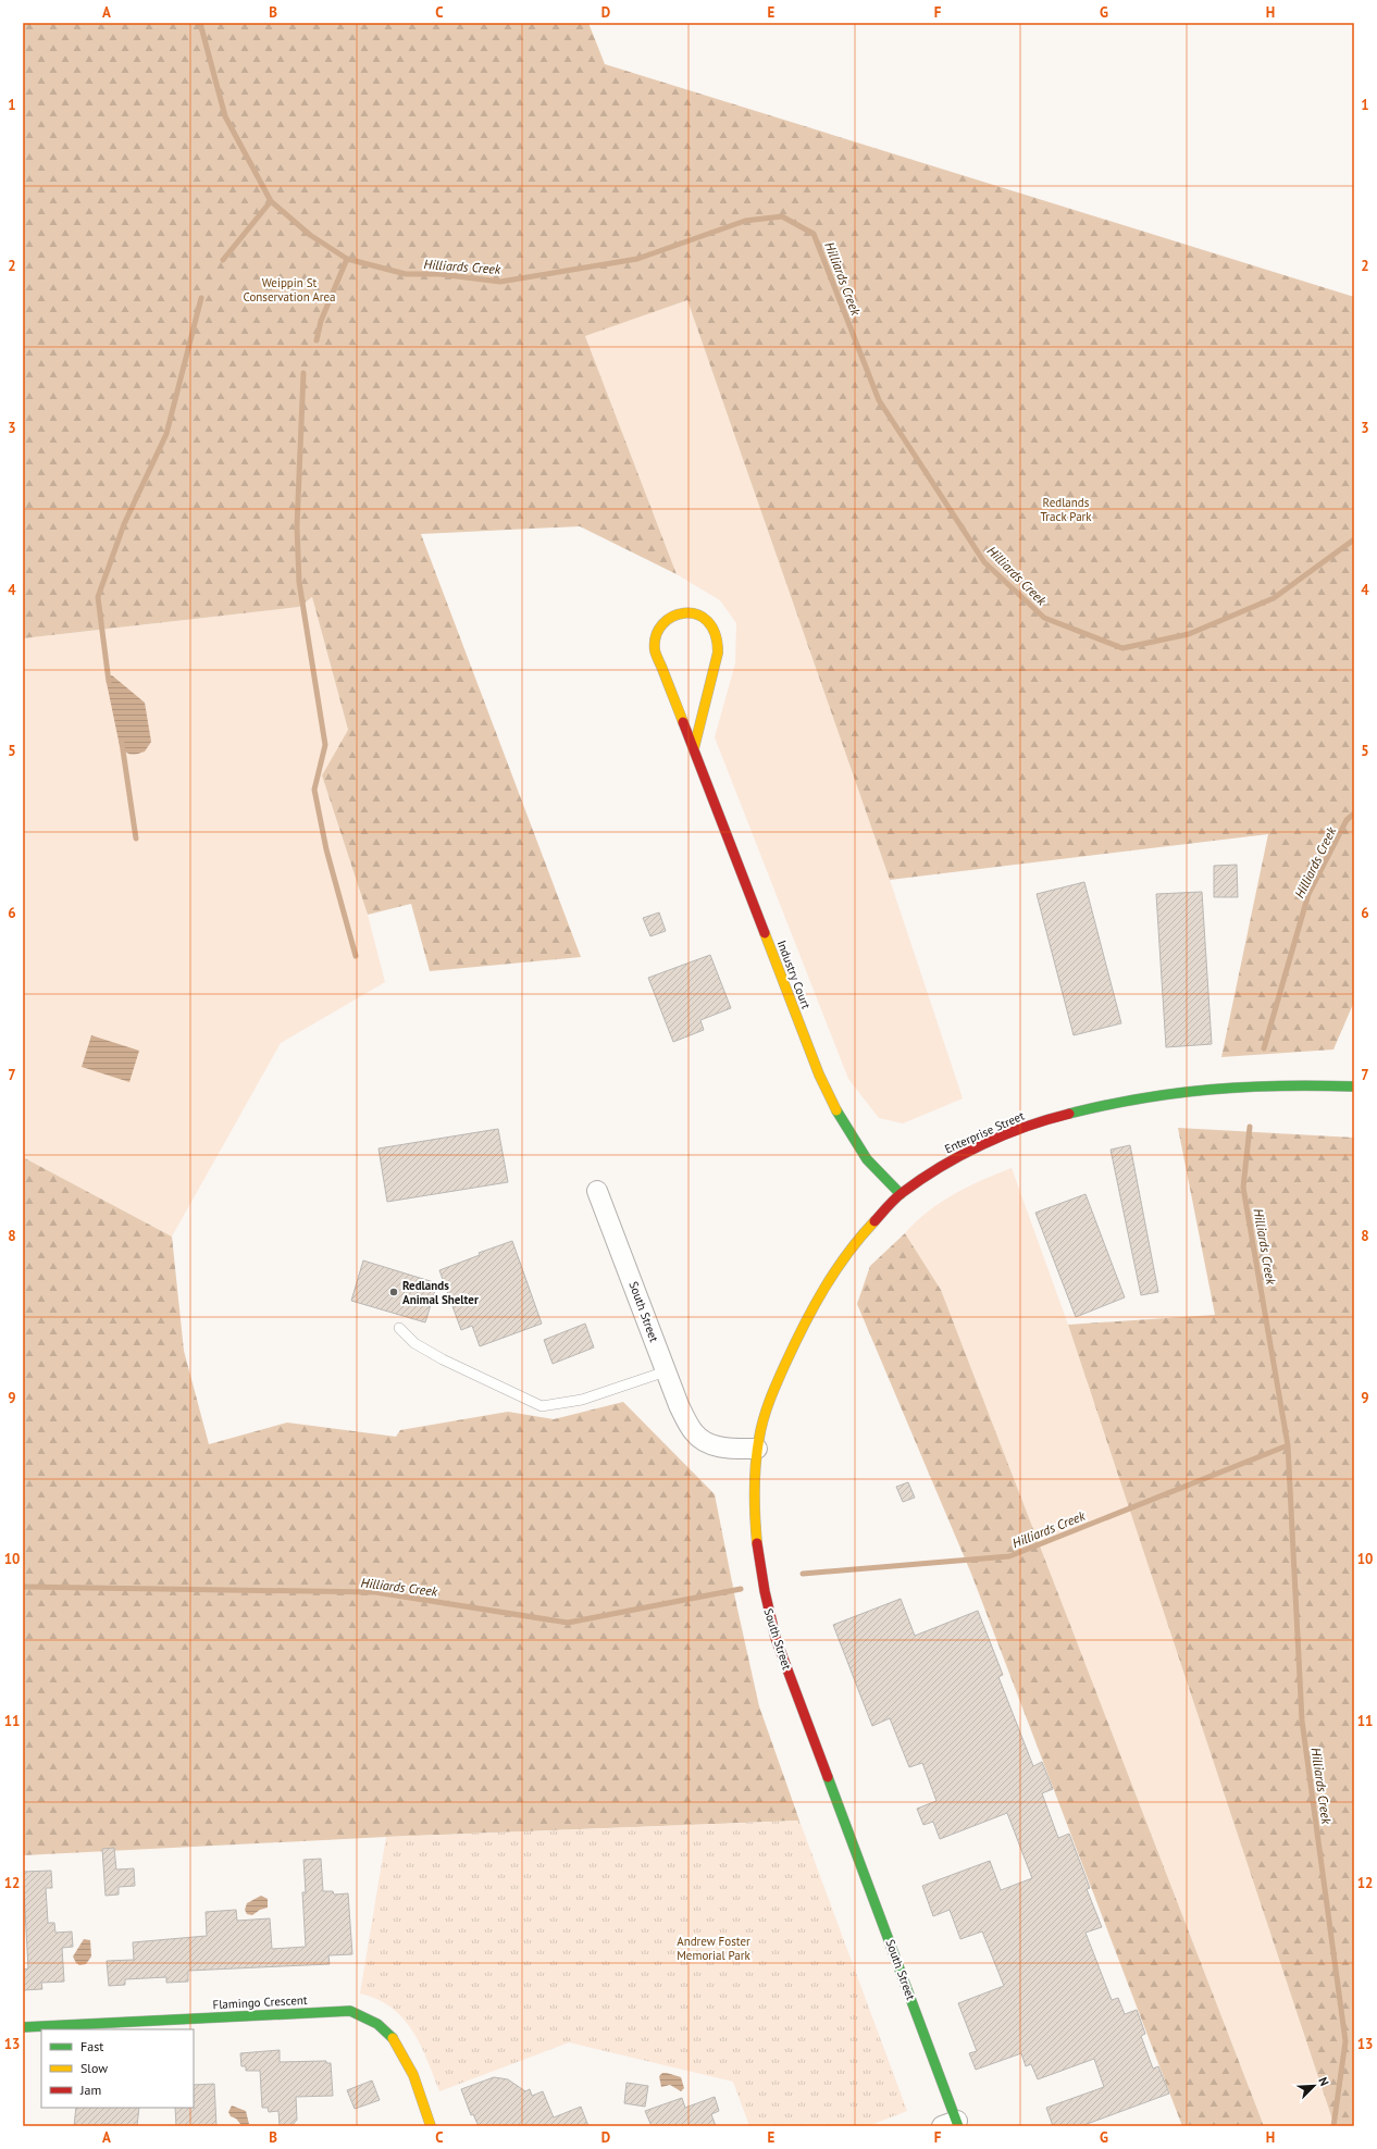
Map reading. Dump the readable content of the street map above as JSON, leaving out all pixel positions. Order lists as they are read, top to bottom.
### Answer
{
  "streets": {
    "street": [
      "Industry Court",
      "Enterprise Street",
      "South Street",
      "Flamingo Crescent"
    ]
  },
  "crossings": [
    ["Industry Court", "Enterprise Street"],
    ["Enterprise Street", "South Street"]
  ],
  "water": ["Hilliards Creek"],
  "parks": ["Weippin St Conservation Area", "Redlands Track Park", "Andrew Foster Memorial Park"],
  "places": ["Redlands Animal Shelter"],
  "legend": ["Fast", "Slow", "Jam"],
  "north": "top right",
  "grid": {
    "columns": [
      "A",
      "B",
      "C",
      "D",
      "E",
      "F",
      "G",
      "H"
    ],
    "rows": [
      "1",
      "2",
      "3",
      "4",
      "5",
      "6",
      "7",
      "8",
      "9",
      "10",
      "11",
      "12",
      "13"
    ]
  }
}
